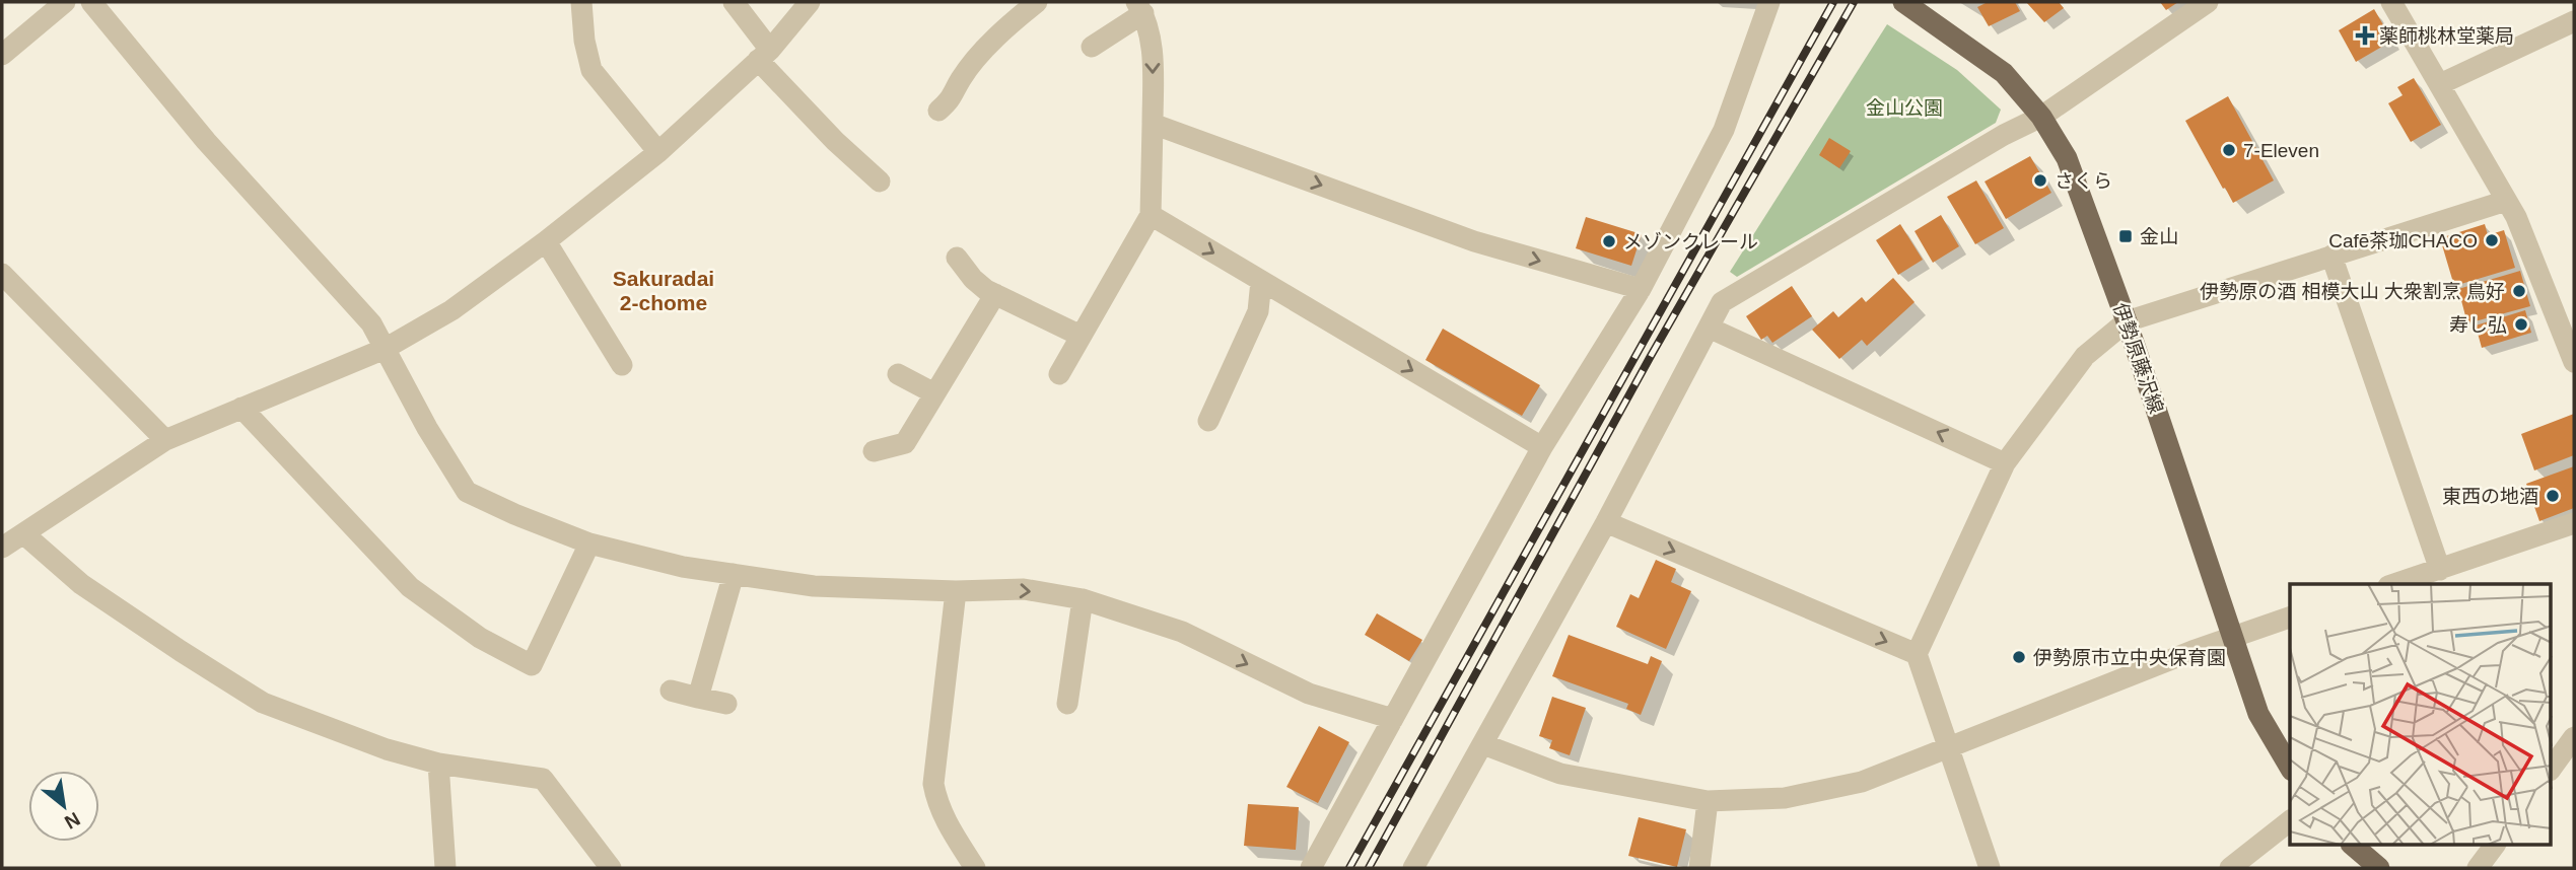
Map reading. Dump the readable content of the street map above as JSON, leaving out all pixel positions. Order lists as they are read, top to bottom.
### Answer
{
  "streets": {
    "main road": ["伊勢原藤沢線"]
  },
  "districts": ["Sakuradai 2-chome"],
  "parks": ["金山公園"],
  "places": {
    "health": ["薬師桃林堂薬局"],
    "other": [
      "7-Eleven",
      "さくら",
      "Cafē茶珈CHACO",
      "メゾンクレール",
      "伊勢原の酒 相模大山 大衆割烹 鳥好",
      "寿し弘",
      "東西の地酒",
      "伊勢原市立中央保育園"
    ],
    "transit": ["金山"]
  },
  "north": "bottom right"
}
